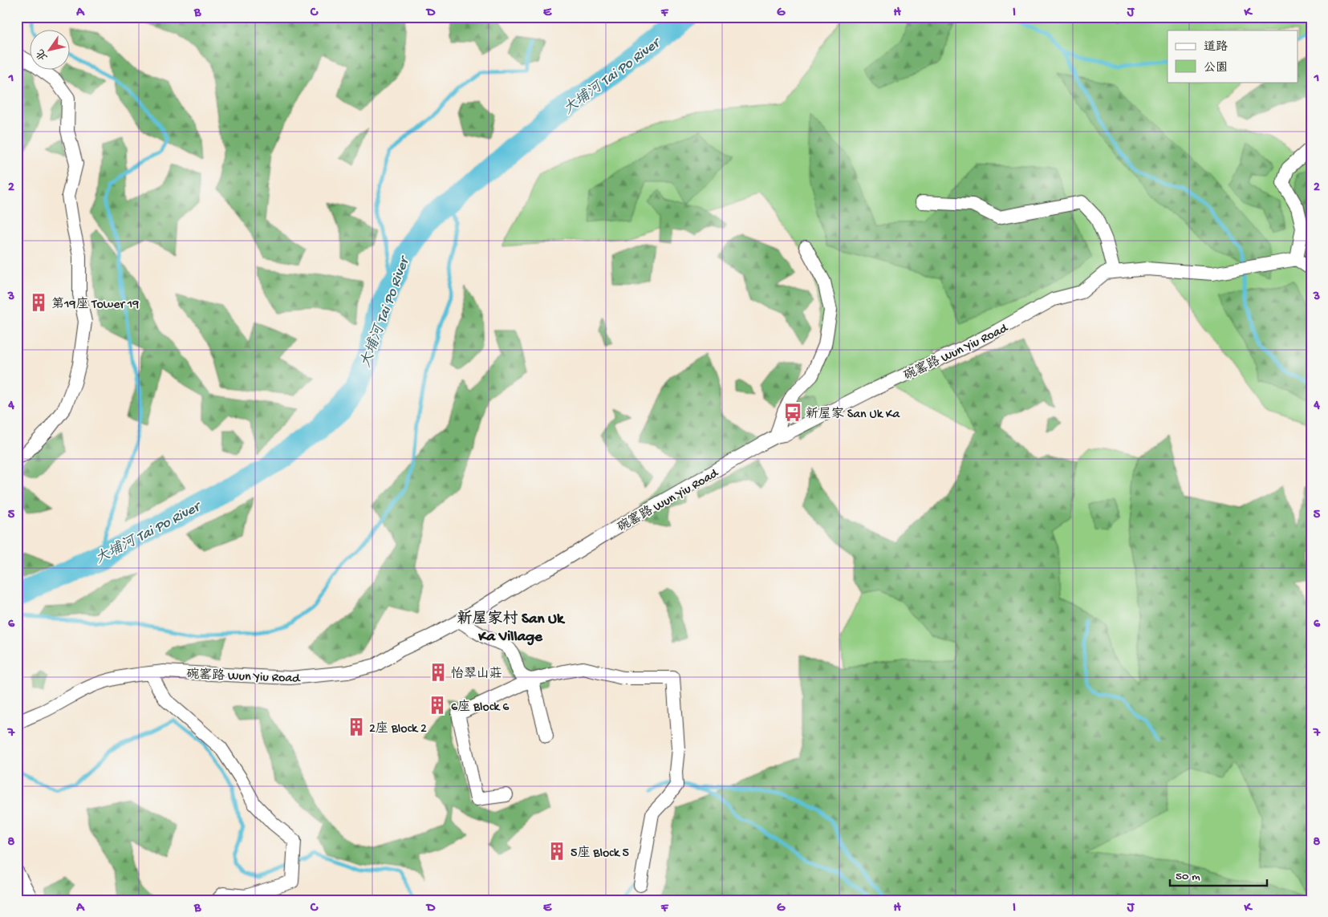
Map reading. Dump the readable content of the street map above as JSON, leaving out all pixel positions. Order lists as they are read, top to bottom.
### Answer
{
  "streets": {
    "street": ["碗窰路 Wun Yiu Road"]
  },
  "districts": ["新屋家村 San Uk Ka Village"],
  "water": ["大埔河 Tai Po River"],
  "places": {
    "building": [
      "第19座 Tower 19",
      "怡翠山莊",
      "6座 Block 6",
      "2座 Block 2",
      "5座 Block 5"
    ],
    "bus stop": ["新屋家 San Uk Ka"]
  },
  "legend": ["道路", "公園"],
  "scale_bar": "50 m",
  "north": "bottom left",
  "grid": {
    "columns": [
      "A",
      "B",
      "C",
      "D",
      "E",
      "F",
      "G",
      "H",
      "I",
      "J",
      "K"
    ],
    "rows": [
      "1",
      "2",
      "3",
      "4",
      "5",
      "6",
      "7",
      "8"
    ]
  }
}
